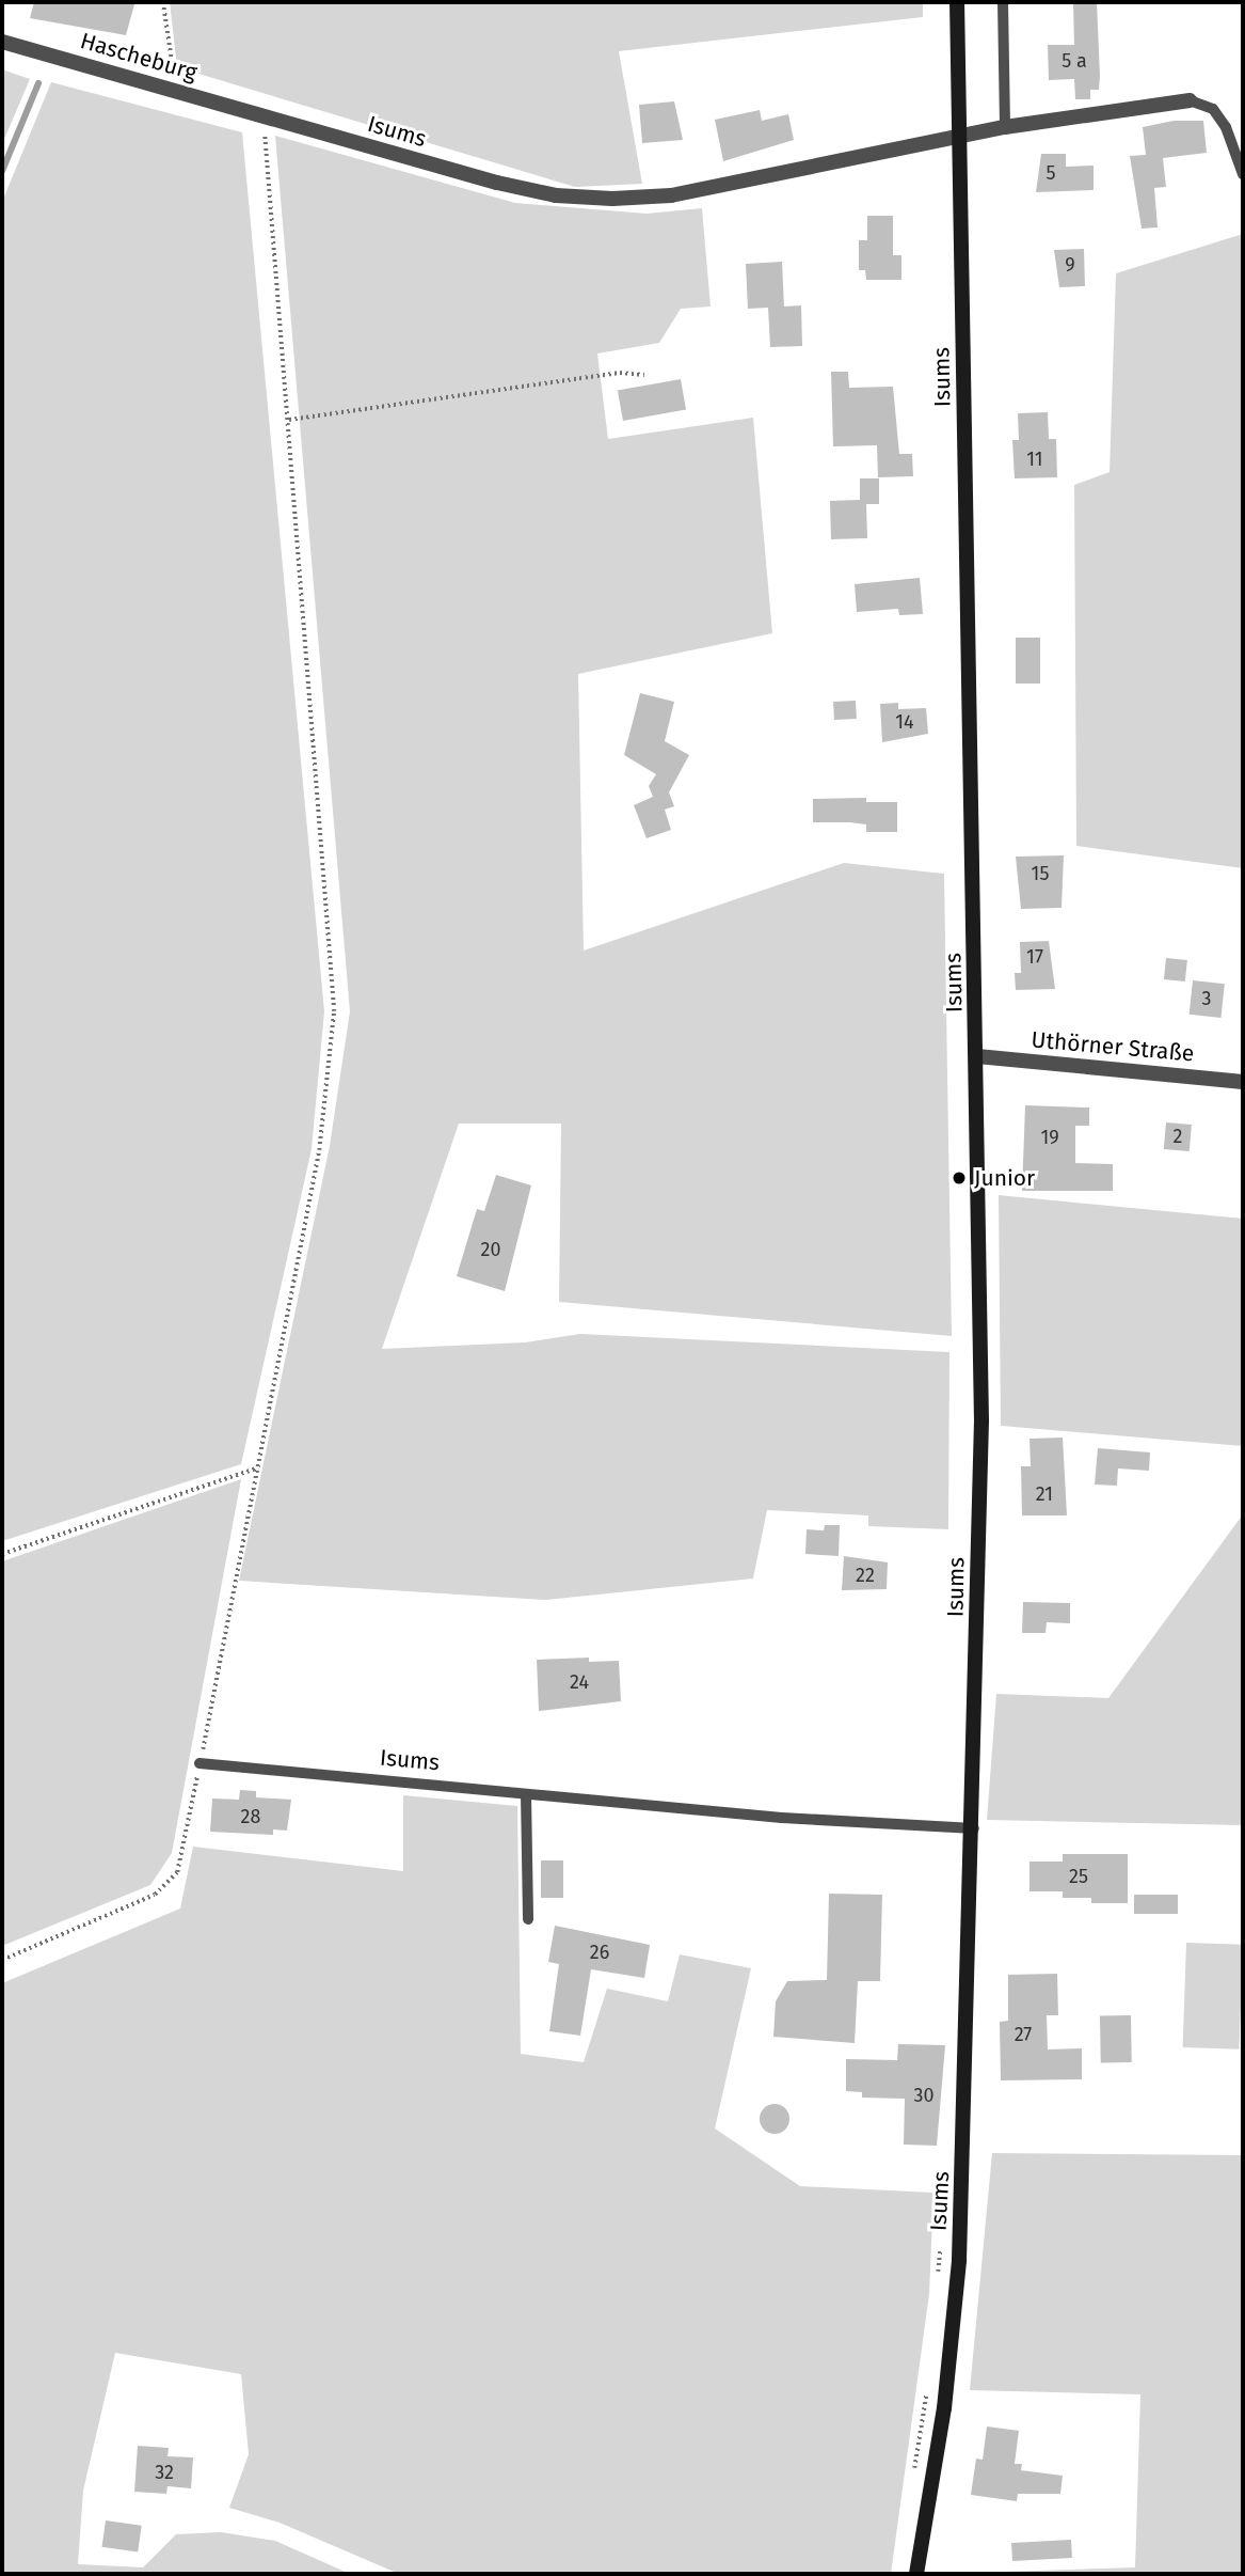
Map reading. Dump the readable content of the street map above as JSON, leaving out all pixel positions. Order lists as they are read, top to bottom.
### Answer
{
  "streets": {
    "main road": ["Isums"],
    "street": ["Hascheburg", "Uthörner Straße"]
  },
  "crossings": [
    ["Hascheburg", "Isums"],
    ["Isums", "Uthörner Straße"]
  ],
  "places": ["Junior"],
  "house_numbers": [
    "5 a",
    "5",
    "9",
    "11",
    "14",
    "15",
    "17",
    "3",
    "2",
    "19",
    "20",
    "21",
    "22",
    "24",
    "28",
    "25",
    "26",
    "27",
    "30",
    "32"
  ]
}
